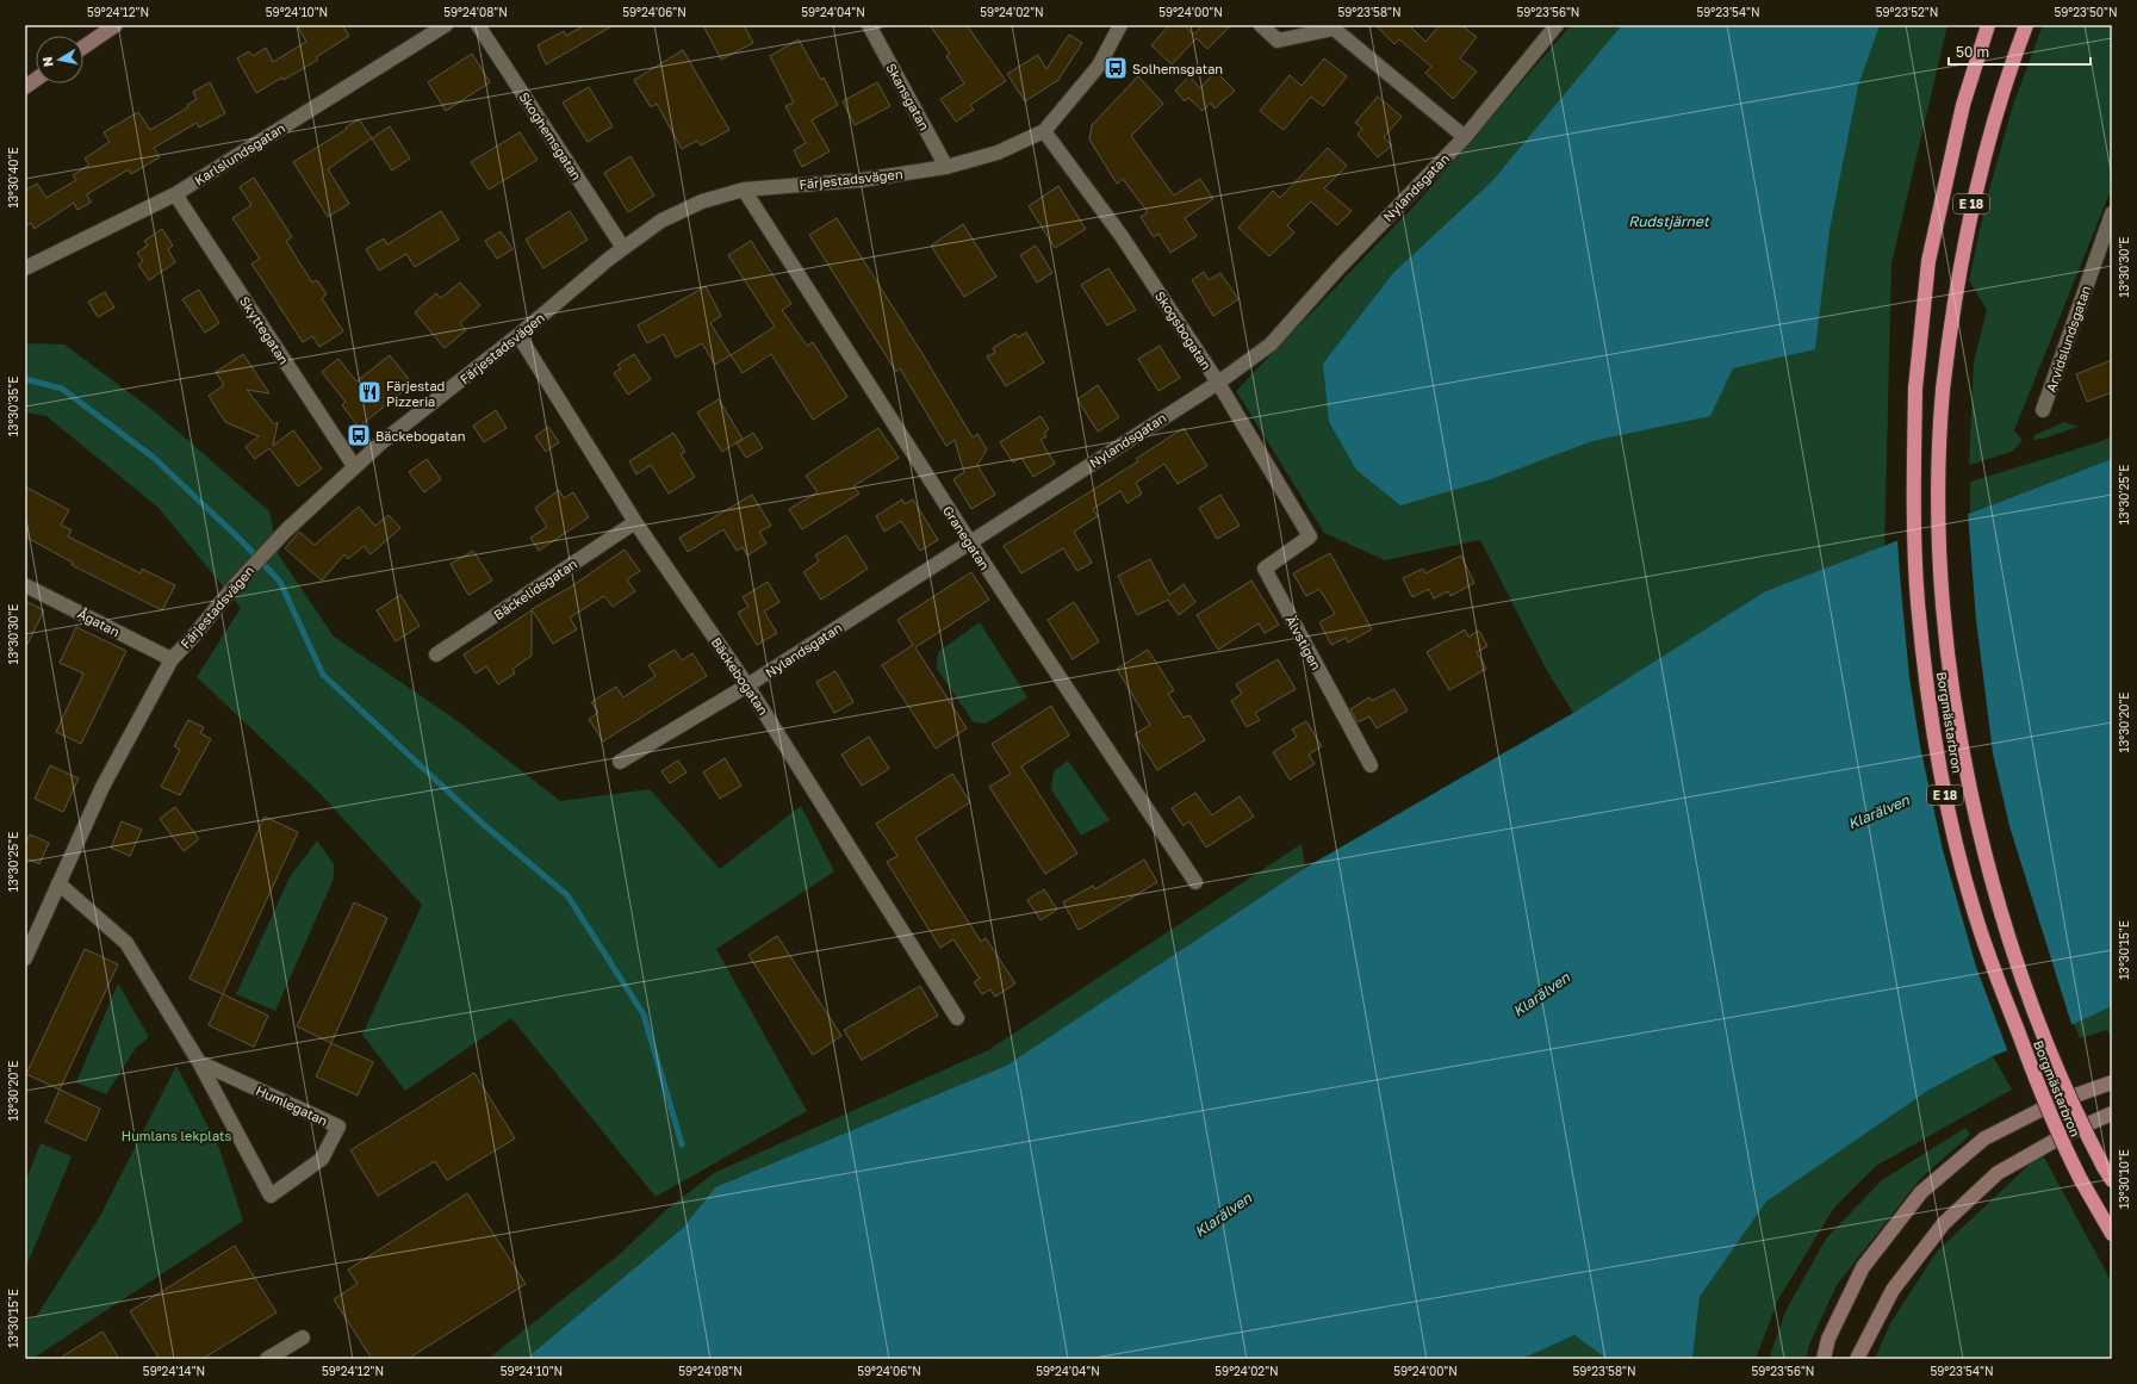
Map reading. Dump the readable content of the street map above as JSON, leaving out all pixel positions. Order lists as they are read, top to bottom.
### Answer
{
  "streets": {
    "highway": ["E 18", "Borgmästarbron"],
    "street": [
      "Skansgatan",
      "Skoghemsgatan",
      "Karlslundsgatan",
      "Färjestadsvägen",
      "Nylandsgatan",
      "Skyttegatan",
      "Skogsbogatan",
      "Arvidslundsgatan",
      "Granegatan",
      "Bäckelidsgatan",
      "Ågatan",
      "Älvstigen",
      "Bäckebogatan",
      "Humlegatan"
    ]
  },
  "crossings": [
    ["Skansgatan", "Färjestadsvägen"],
    ["Skoghemsgatan", "Färjestadsvägen"],
    ["Karlslundsgatan", "Skyttegatan"],
    ["Färjestadsvägen", "Skyttegatan"],
    ["Färjestadsvägen", "Skogsbogatan"],
    ["Färjestadsvägen", "Granegatan"],
    ["Färjestadsvägen", "Ågatan"],
    ["Färjestadsvägen", "Bäckebogatan"],
    ["Färjestadsvägen", "Humlegatan"],
    ["Nylandsgatan", "Skogsbogatan"],
    ["Nylandsgatan", "Granegatan"],
    ["Nylandsgatan", "Bäckebogatan"],
    ["Skogsbogatan", "Älvstigen"],
    ["Bäckelidsgatan", "Bäckebogatan"]
  ],
  "water": ["Rudstjärnet", "Klarälven"],
  "parks": ["Humlans lekplats"],
  "places": {
    "bus stop": ["Solhemsgatan", "Bäckebogatan"],
    "restaurant": ["Färjestad Pizzeria"]
  },
  "scale_bar": "50 m",
  "north": "left",
  "coordinates": [
    "59°24'12\"N",
    "59°24'10\"N",
    "59°24'08\"N",
    "59°24'06\"N",
    "59°24'04\"N",
    "59°24'02\"N",
    "59°24'00\"N",
    "59°23'58\"N",
    "59°23'56\"N",
    "59°23'54\"N",
    "59°23'52\"N",
    "59°23'50\"N",
    "13°30'40\"E",
    "13°30'30\"E",
    "13°30'35\"E",
    "13°30'25\"E",
    "13°30'20\"E",
    "13°30'15\"E",
    "13°30'10\"E",
    "59°24'14\"N"
  ]
}
